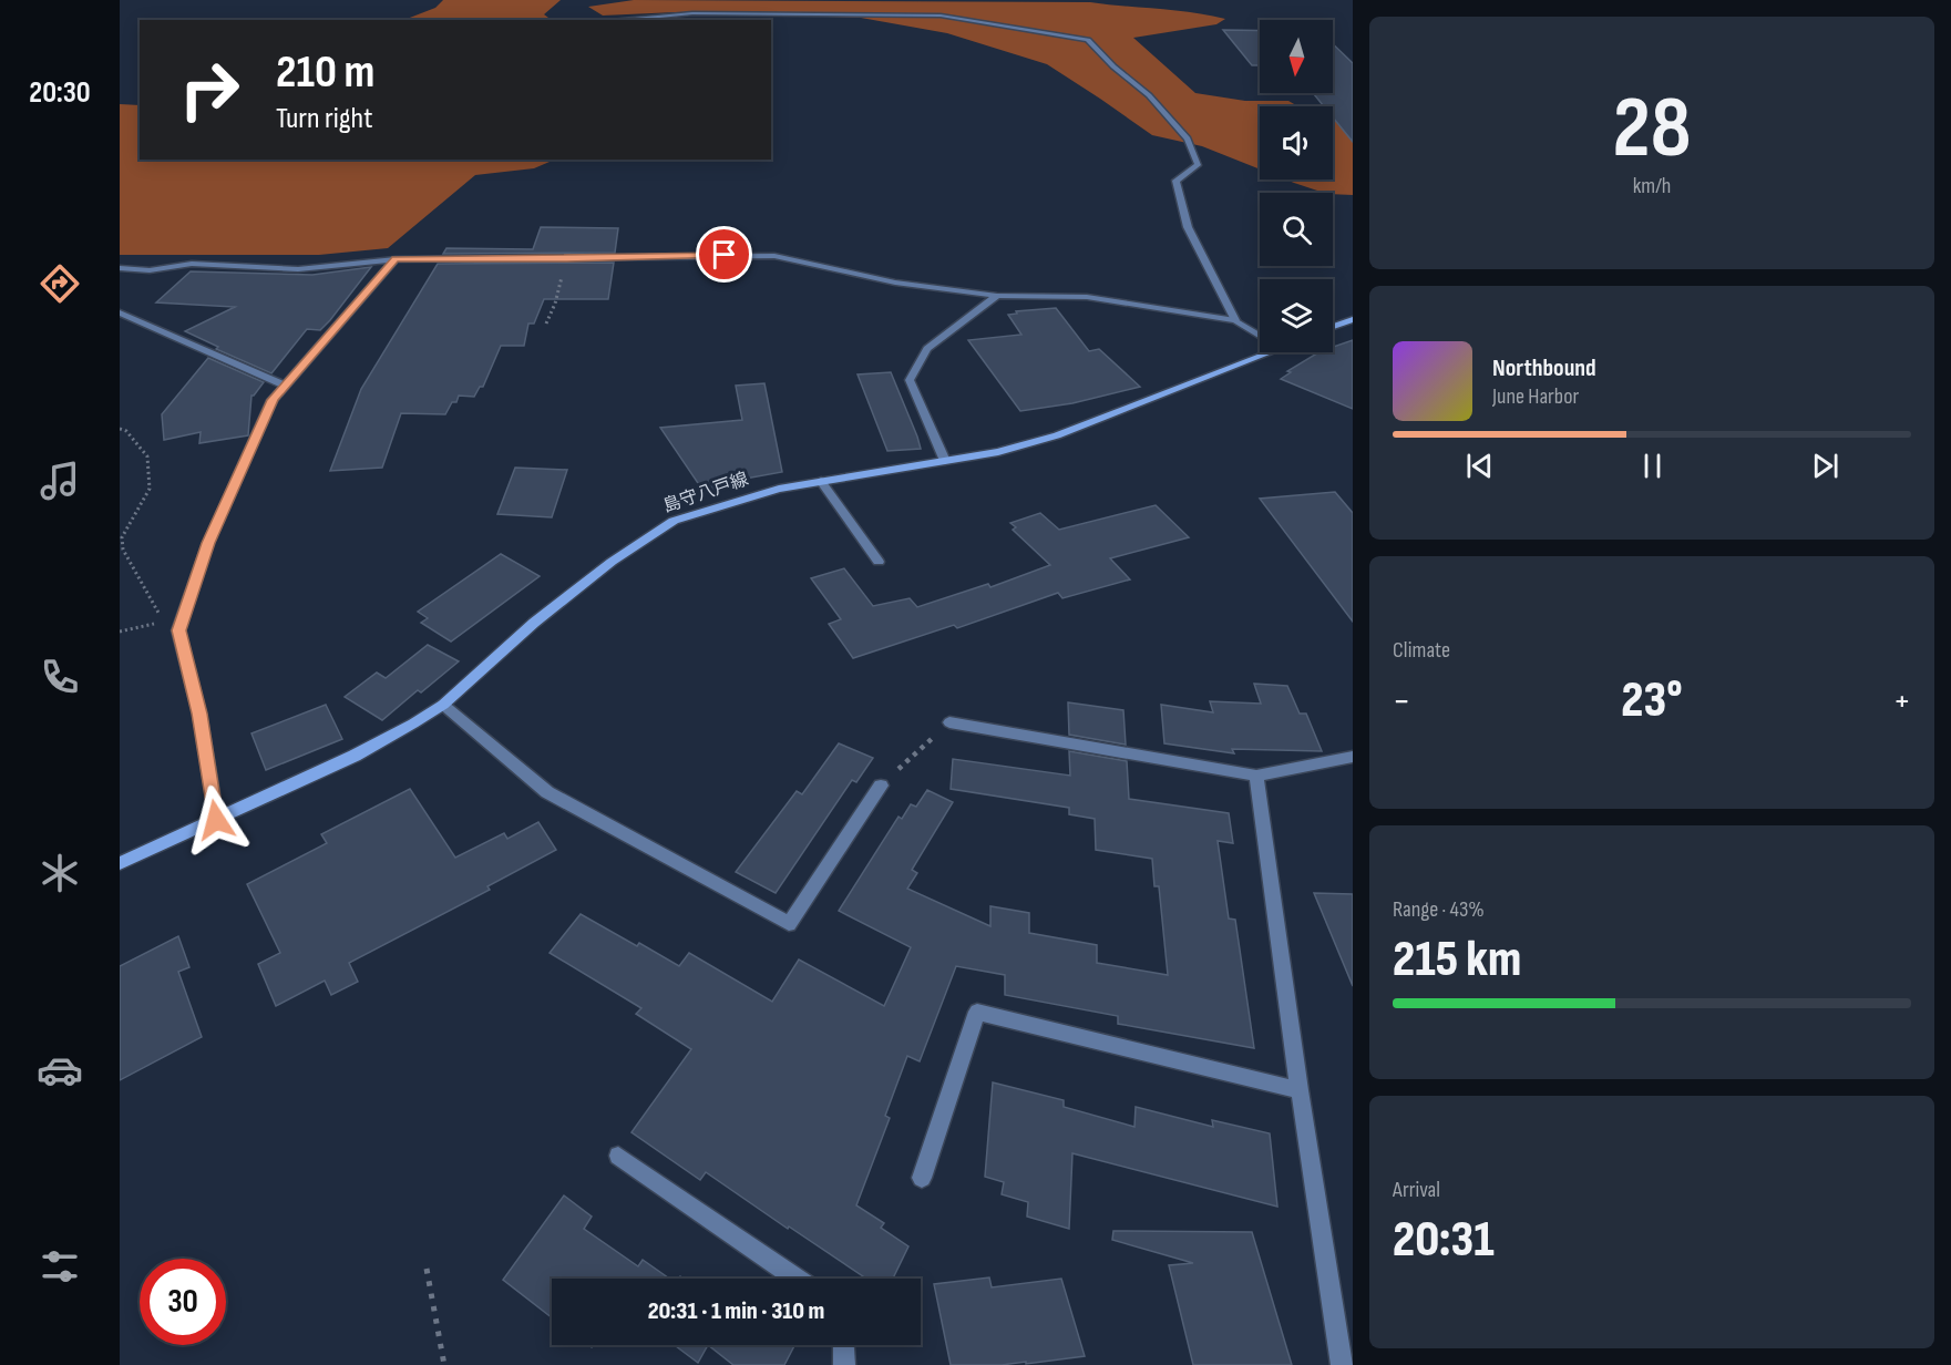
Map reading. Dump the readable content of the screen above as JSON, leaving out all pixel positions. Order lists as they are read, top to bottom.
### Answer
{
  "streets": {
    "main road": ["島守八戸線"]
  },
  "north": "bottom",
  "page": {
    "tabs": "20:30",
    "tile": [
      ["28", "km/h"],
      "Climate",
      ["Range · 43%", "215 km"],
      ["Arrival", "20:31"]
    ],
    "turn": ["210 m", "Turn right"],
    "song": ["Northbound", "June Harbor"],
    "heat": ["−", "23°", "+"],
    "limit": "30",
    "trip": "20:31 · 1 min · 310 m"
  }
}
